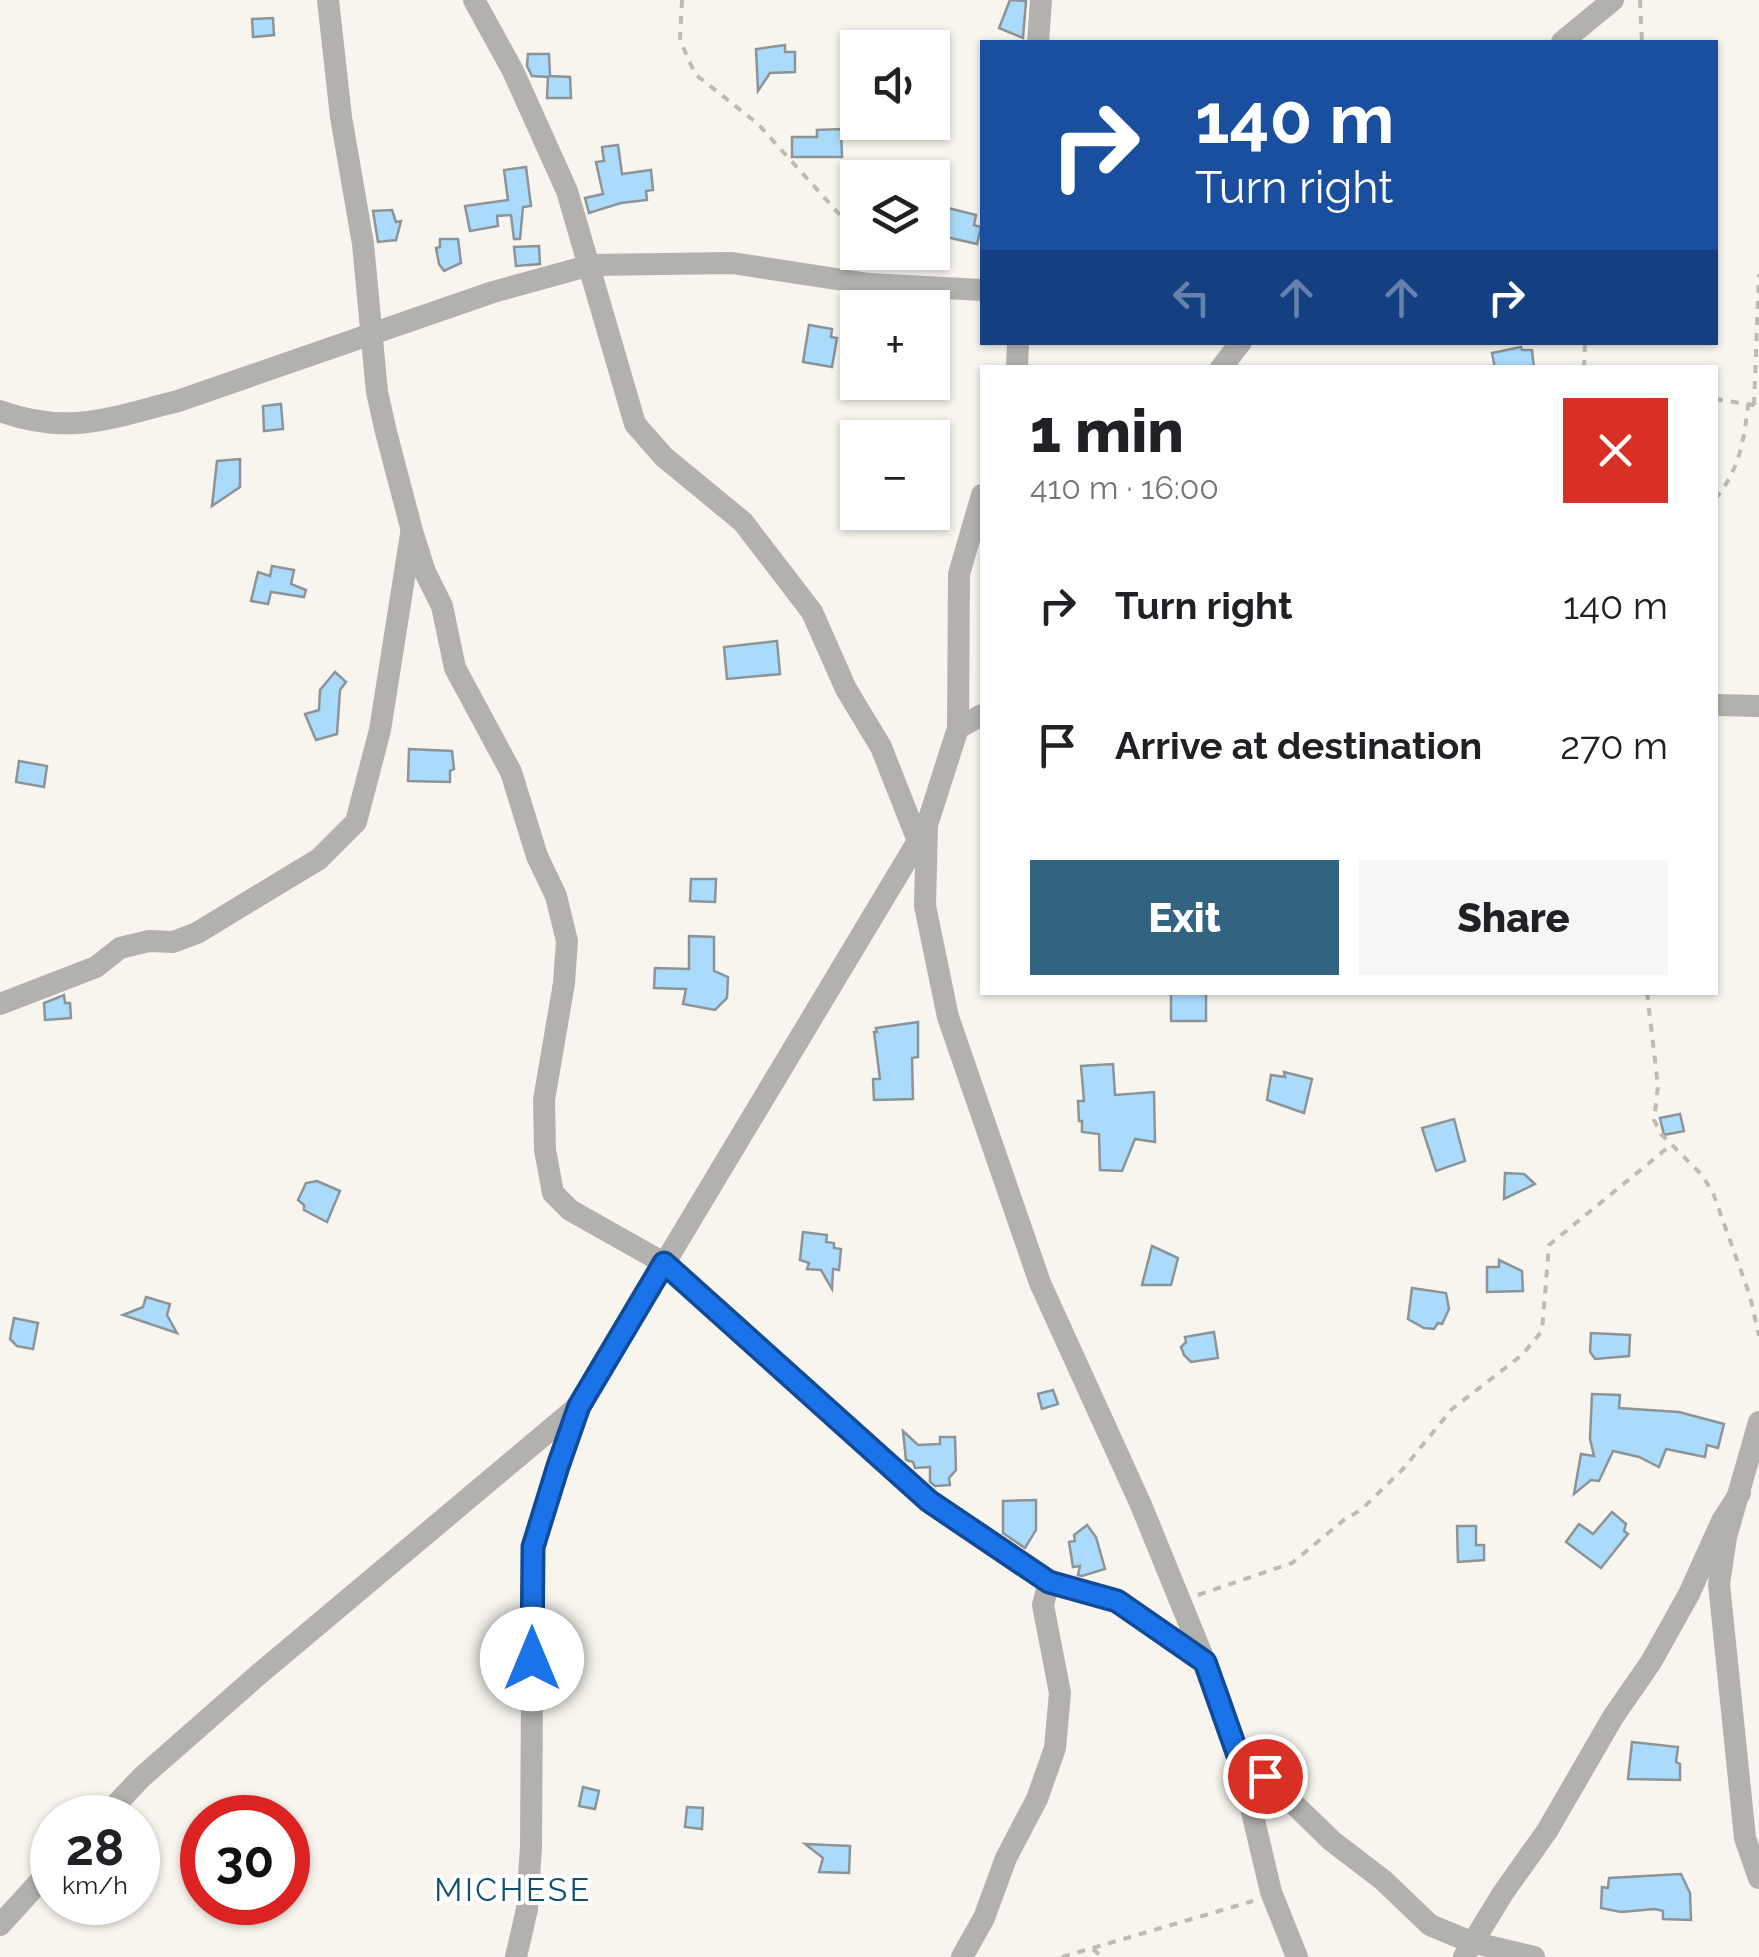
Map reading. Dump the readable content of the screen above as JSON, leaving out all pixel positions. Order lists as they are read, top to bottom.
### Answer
{
  "districts": ["MICHESE"],
  "page": {
    "map_buttons": ["+", "−"],
    "turn": ["140 m", "Turn right"],
    "heading": ["1 min", "410 m · 16:00"],
    "list": [
      {
        "name": "Turn right",
        "value": "140 m"
      },
      {
        "name": "Arrive at destination",
        "value": "270 m"
      }
    ],
    "buttons": ["Exit", "Share"],
    "speed": "28 km/h",
    "limit": "30"
  }
}
